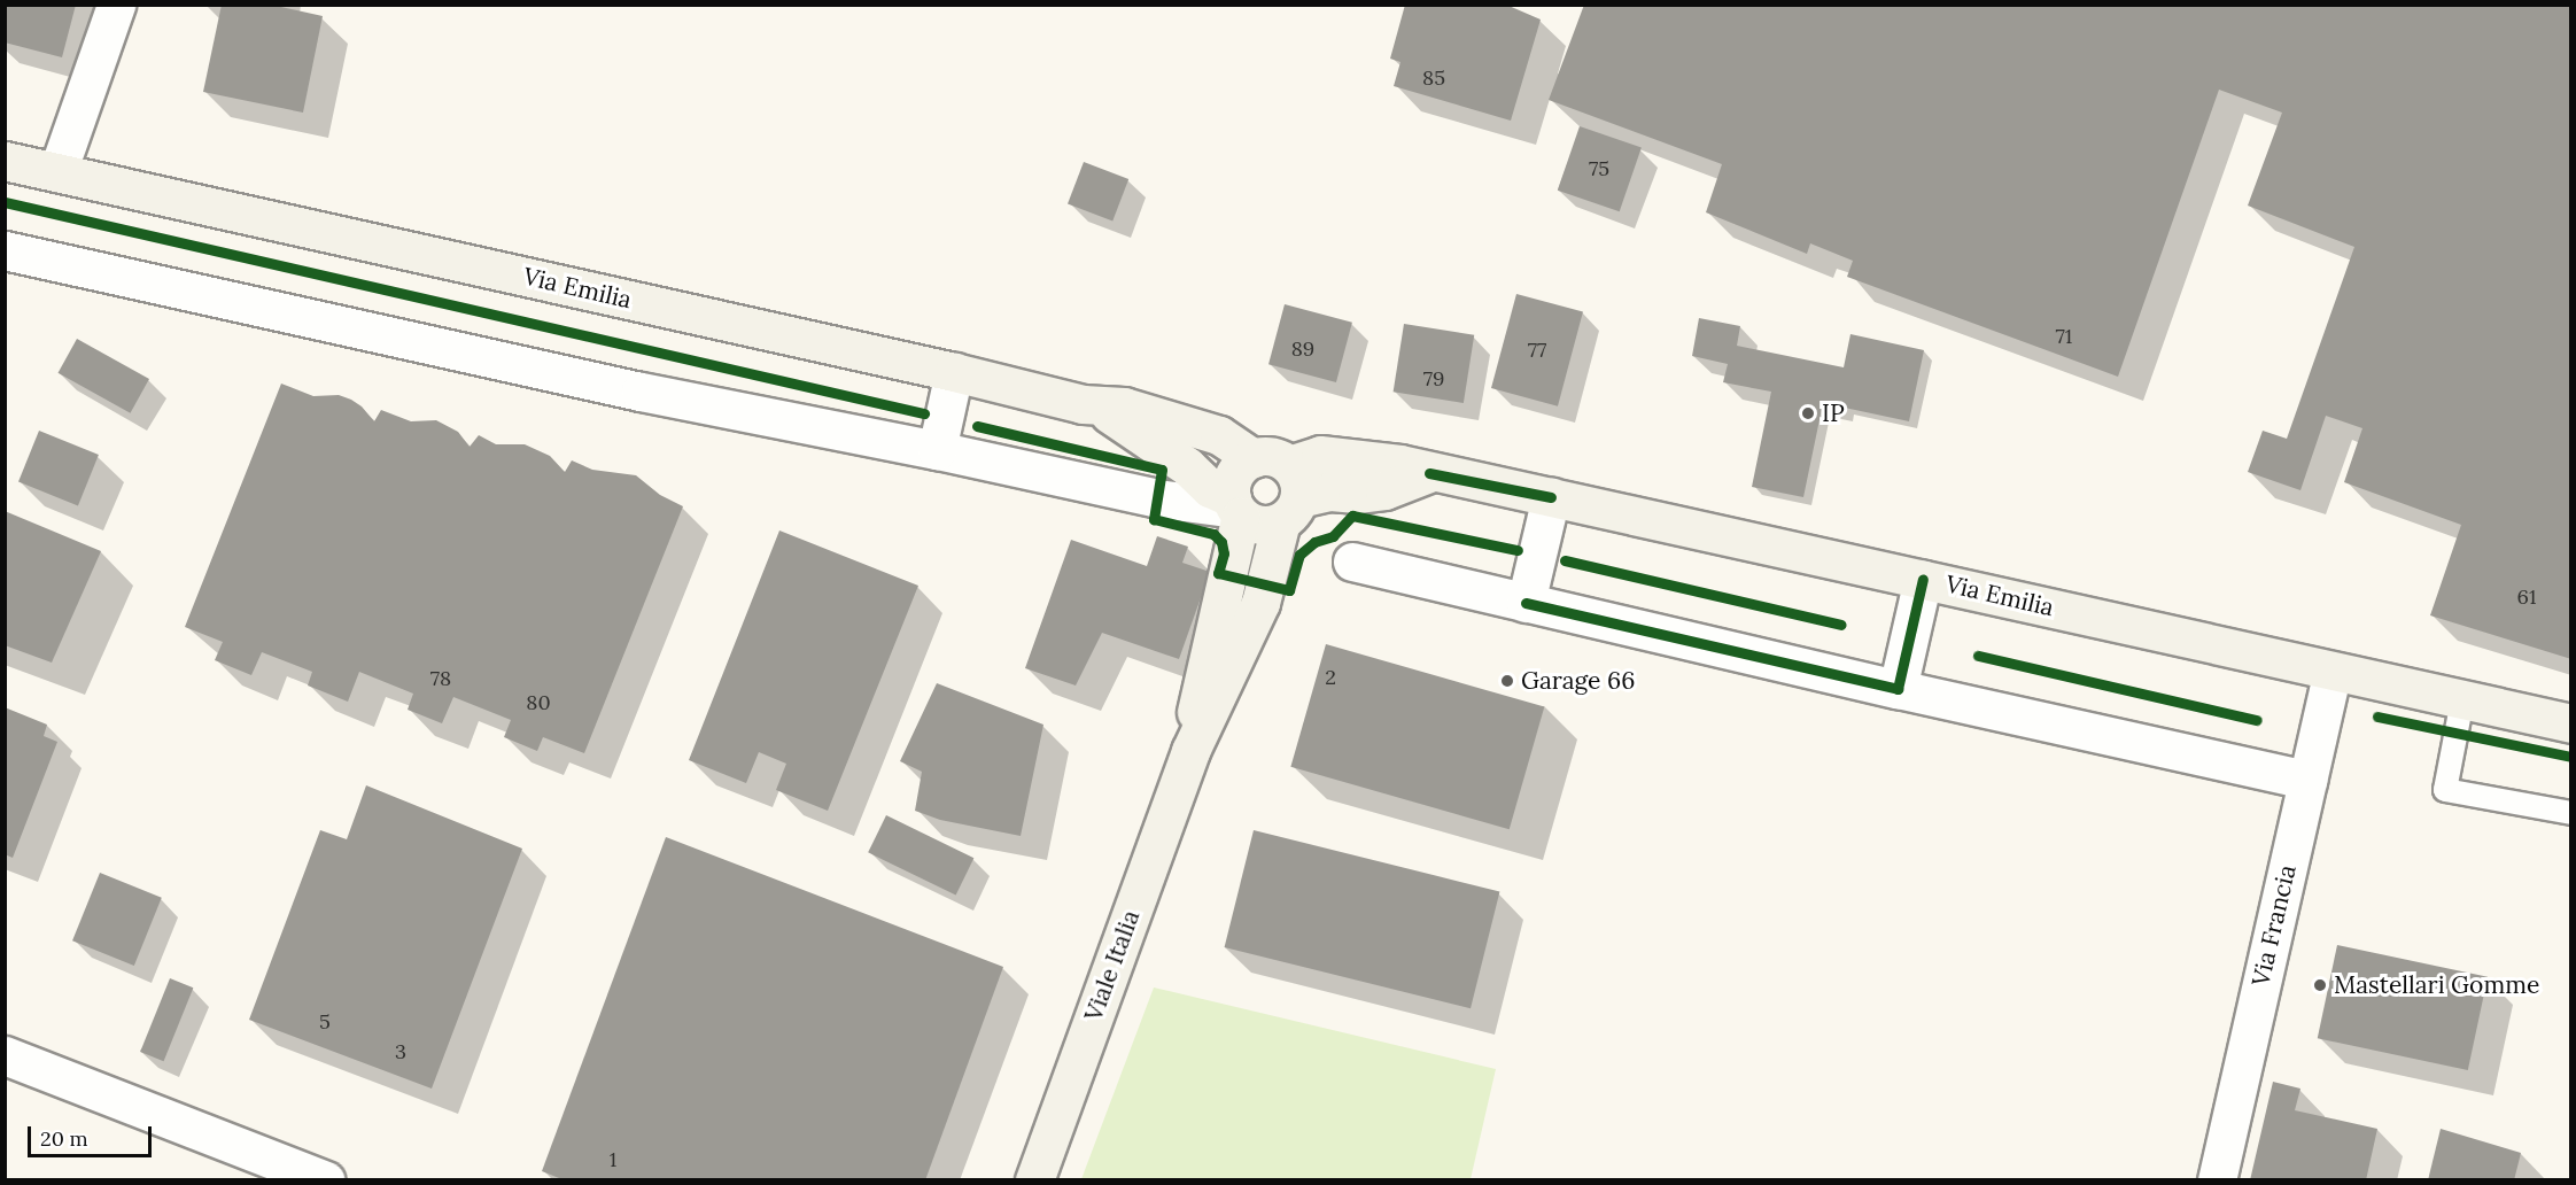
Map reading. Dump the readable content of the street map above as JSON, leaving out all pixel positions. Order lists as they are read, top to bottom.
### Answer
{
  "streets": {
    "main road": ["Via Emilia", "Viale Italia"],
    "street": ["Via Francia"]
  },
  "crossings": [
    ["Via Emilia", "Via Francia"],
    ["Via Emilia", "Viale Italia"]
  ],
  "places": ["IP", "Garage 66", "Mastellari Gomme"],
  "house_numbers": [
    "85",
    "75",
    "71",
    "89",
    "77",
    "79",
    "61",
    "2",
    "78",
    "80",
    "5",
    "3",
    "1"
  ],
  "scale_bar": "20 m"
}
